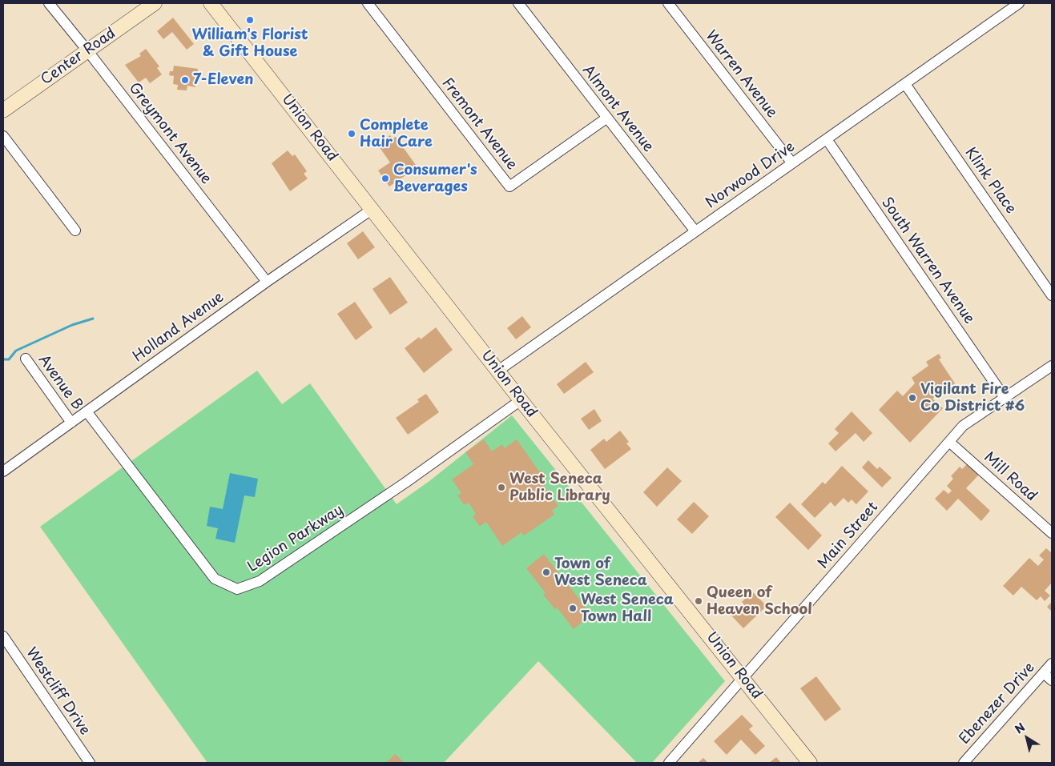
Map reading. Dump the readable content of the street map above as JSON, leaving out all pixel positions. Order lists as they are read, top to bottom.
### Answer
{
  "streets": {
    "main road": ["Center Road", "Union Road"],
    "street": [
      "Warren Avenue",
      "Almont Avenue",
      "Fremont Avenue",
      "Greymont Avenue",
      "Norwood Drive",
      "Klink Place",
      "South Warren Avenue",
      "Holland Avenue",
      "Avenue B",
      "Mill Road",
      "Main Street",
      "Legion Parkway",
      "Westcliff Drive",
      "Ebenezer Drive"
    ]
  },
  "crossings": [
    ["Center Road", "Greymont Avenue"],
    ["Warren Avenue", "Norwood Drive"],
    ["Almont Avenue", "Fremont Avenue"],
    ["Almont Avenue", "Norwood Drive"],
    ["Union Road", "Norwood Drive"],
    ["Union Road", "Holland Avenue"],
    ["Union Road", "Main Street"],
    ["Union Road", "Legion Parkway"],
    ["Greymont Avenue", "Holland Avenue"],
    ["Norwood Drive", "Klink Place"],
    ["Norwood Drive", "South Warren Avenue"],
    ["South Warren Avenue", "Main Street"],
    ["Holland Avenue", "Avenue B"],
    ["Holland Avenue", "Legion Parkway"],
    ["Mill Road", "Main Street"]
  ],
  "places": [
    "William's Florist & Gift House",
    "7-Eleven",
    "Complete Hair Care",
    "Consumer's Beverages",
    "Vigilant Fire Co District #6",
    "West Seneca Public Library",
    "Town of West Seneca",
    "Queen of Heaven School",
    "West Seneca Town Hall"
  ],
  "north": "top left"
}
